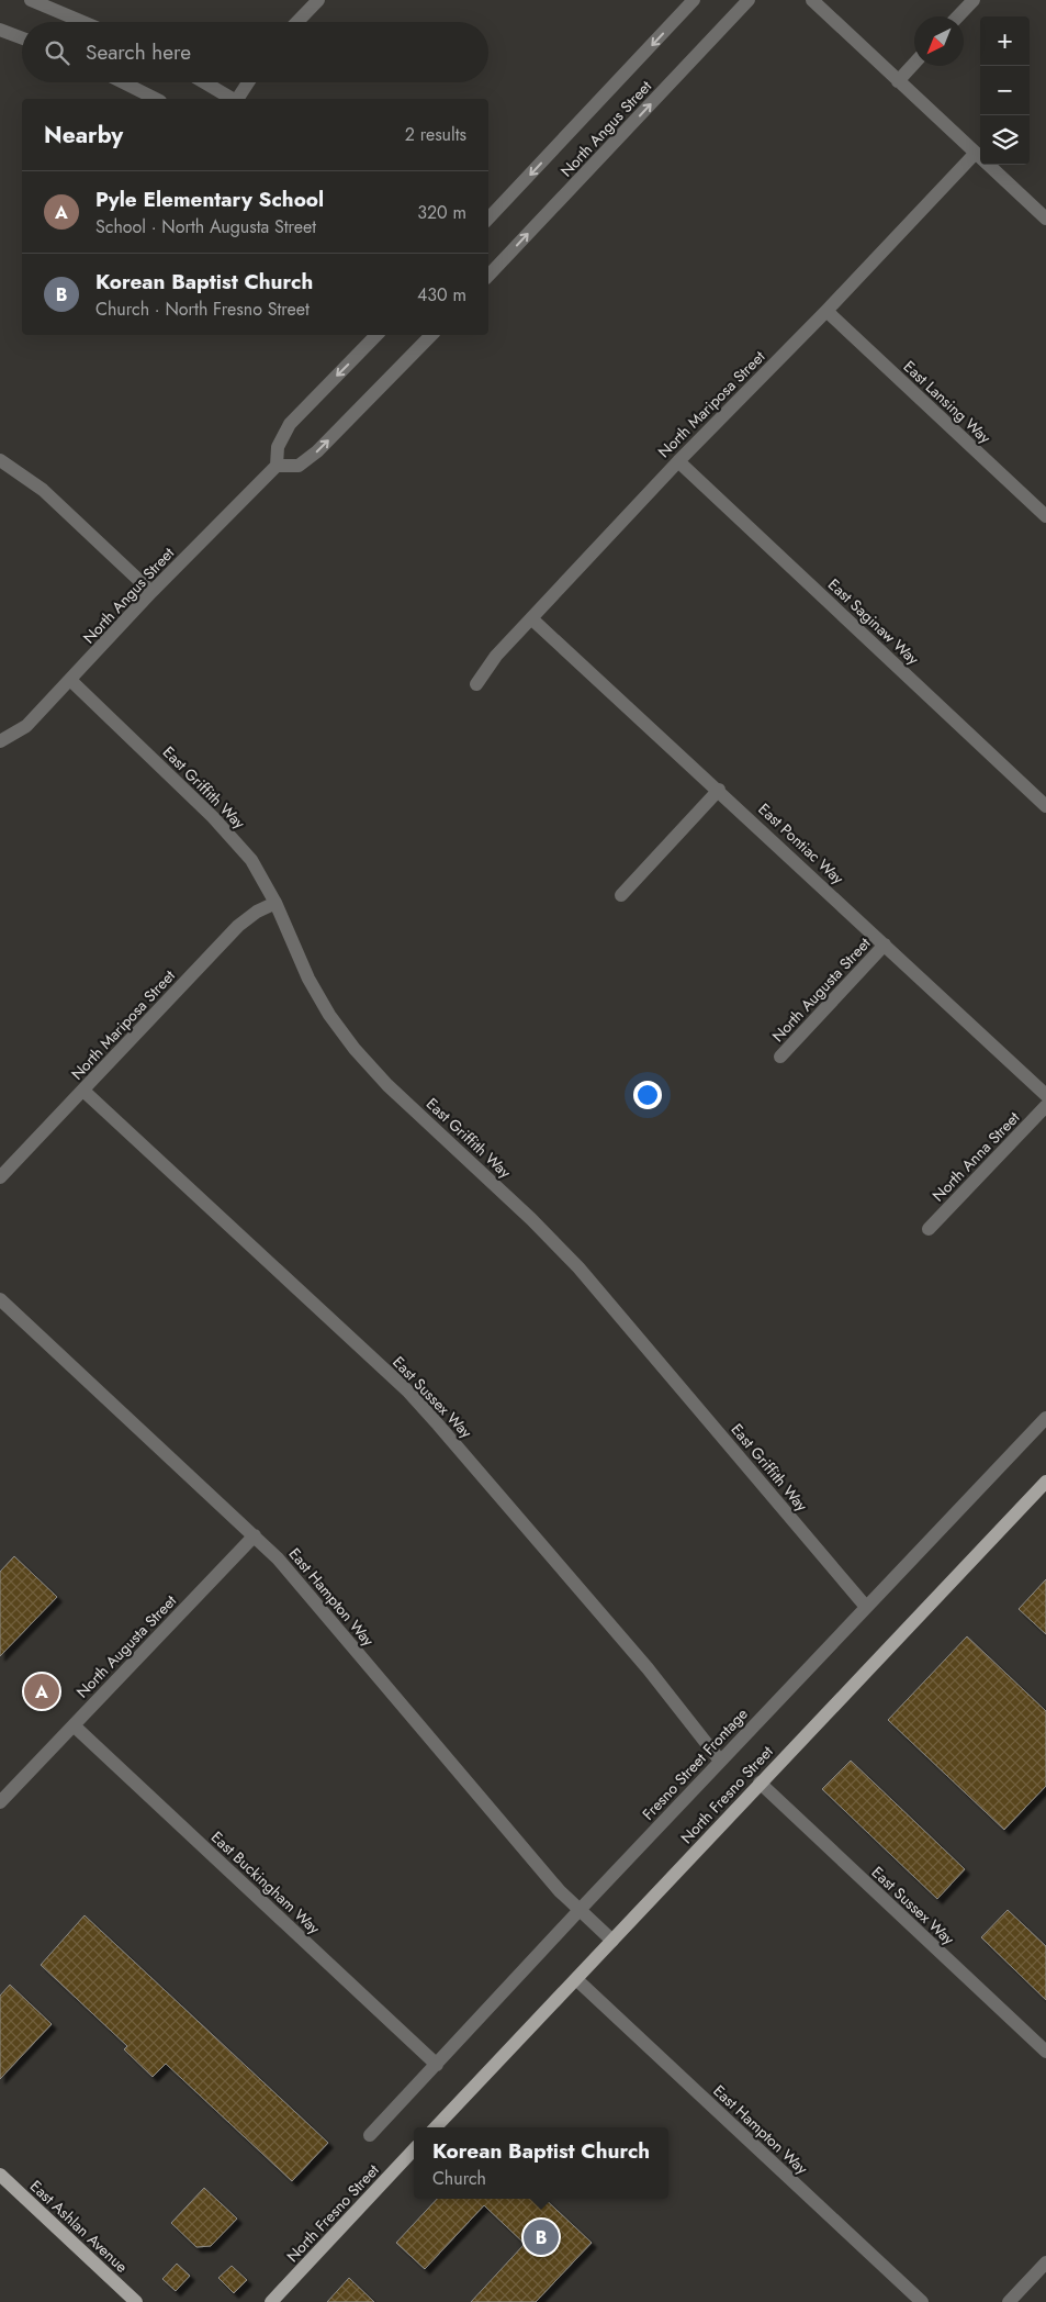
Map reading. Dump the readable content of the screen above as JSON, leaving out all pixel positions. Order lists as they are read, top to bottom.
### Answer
{
  "streets": {
    "main road": ["North Fresno Street", "East Ashlan Avenue"],
    "street": [
      "North Angus Street",
      "East Lansing Way",
      "North Mariposa Street",
      "East Saginaw Way",
      "East Griffith Way",
      "East Pontiac Way",
      "North Augusta Street",
      "North Anna Street",
      "East Sussex Way",
      "East Hampton Way",
      "Fresno Street Frontage",
      "East Buckingham Way"
    ]
  },
  "crossings": [
    ["North Angus Street", "East Griffith Way"],
    ["East Lansing Way", "North Mariposa Street"],
    ["North Mariposa Street", "East Saginaw Way"],
    ["North Mariposa Street", "East Griffith Way"],
    ["North Mariposa Street", "East Pontiac Way"],
    ["North Mariposa Street", "East Sussex Way"],
    ["East Griffith Way", "Fresno Street Frontage"],
    ["East Pontiac Way", "North Augusta Street"],
    ["North Augusta Street", "East Hampton Way"],
    ["North Augusta Street", "East Buckingham Way"],
    ["East Sussex Way", "Fresno Street Frontage"],
    ["East Sussex Way", "North Fresno Street"],
    ["East Hampton Way", "Fresno Street Frontage"],
    ["East Hampton Way", "North Fresno Street"],
    ["Fresno Street Frontage", "East Buckingham Way"]
  ],
  "north": "bottom left",
  "page": {
    "map_buttons": ["+", "−"],
    "search": "Search here",
    "heading": ["Nearby", "2 results"],
    "list": [
      {
        "mark": "A",
        "name": "Pyle Elementary School",
        "note": "School · North Augusta Street",
        "value": "320 m"
      },
      {
        "mark": "B",
        "name": "Korean Baptist Church",
        "note": "Church · North Fresno Street",
        "value": "430 m"
      }
    ],
    "pins": ["A", "B"],
    "popup": ["Korean Baptist Church", "Church"]
  }
}
